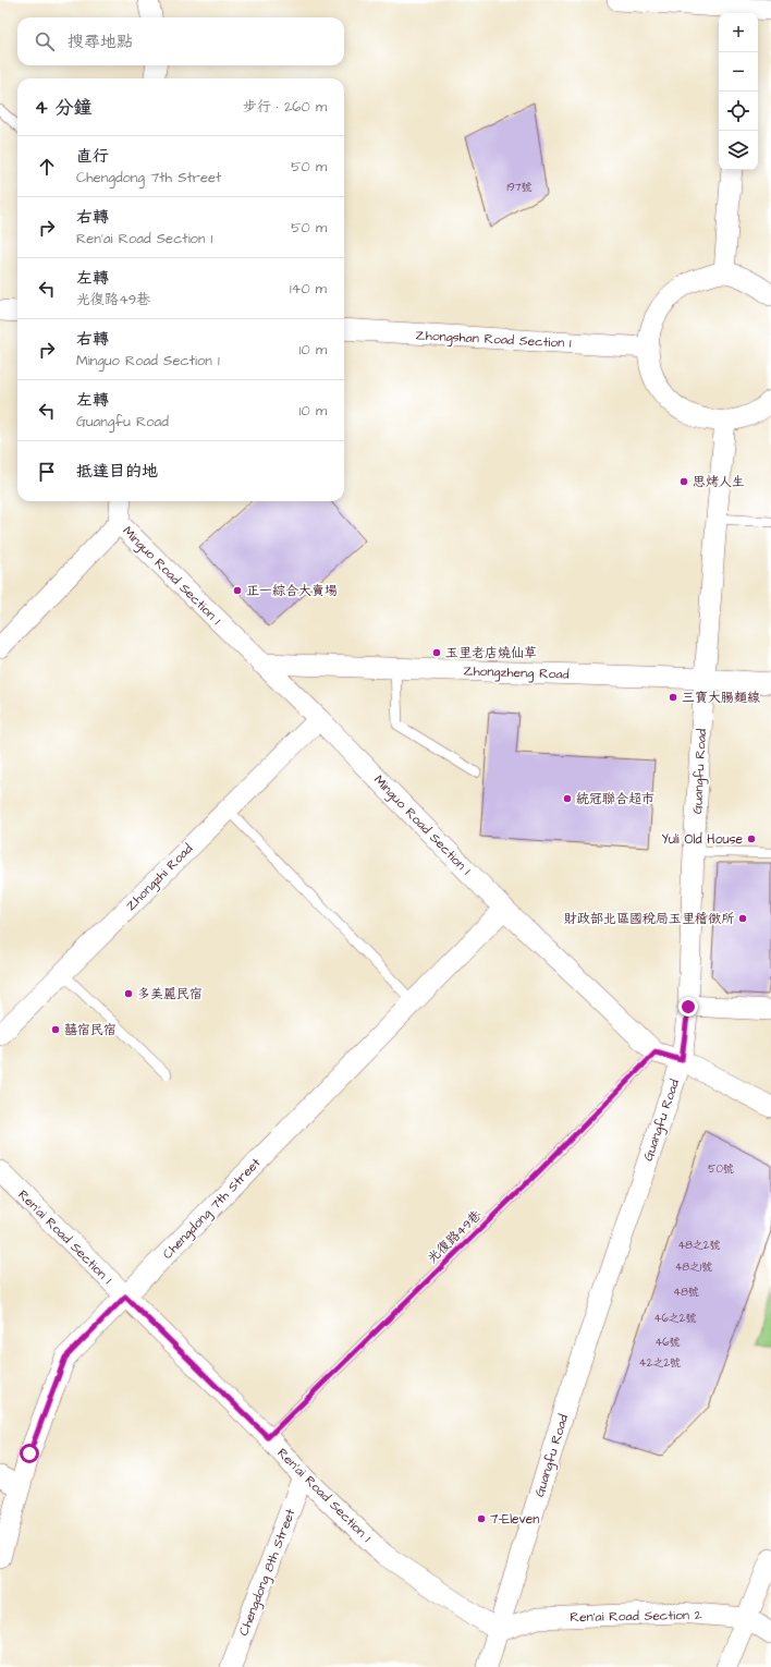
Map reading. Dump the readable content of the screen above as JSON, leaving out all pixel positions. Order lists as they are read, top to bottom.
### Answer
{
  "streets": {
    "street": [
      "Zhongshan Road Section 1",
      "Minguo Road Section 1",
      "Zhongzheng Road",
      "Guangfu Road",
      "Zhongzhi Road",
      "Chengdong 7th Street",
      "Ren'ai Road Section 1",
      "Chengdong 8th Street",
      "Ren'ai Road Section 2"
    ],
    "lane": ["光復路49巷"]
  },
  "crossings": [
    ["Minguo Road Section 1", "Zhongzheng Road"],
    ["Minguo Road Section 1", "Guangfu Road"],
    ["Minguo Road Section 1", "Zhongzhi Road"],
    ["Minguo Road Section 1", "Chengdong 7th Street"],
    ["Minguo Road Section 1", "光復路49巷"],
    ["Zhongzheng Road", "Guangfu Road"],
    ["Guangfu Road", "Ren'ai Road Section 1"],
    ["Guangfu Road", "Ren'ai Road Section 2"],
    ["Chengdong 7th Street", "Ren'ai Road Section 1"],
    ["Ren'ai Road Section 1", "光復路49巷"],
    ["Ren'ai Road Section 1", "Chengdong 8th Street"],
    ["Ren'ai Road Section 1", "Ren'ai Road Section 2"]
  ],
  "places": [
    "思烤人生",
    "正一綜合大賣場",
    "玉里老店燒仙草",
    "三寶大腸麵線",
    "統冠聯合超市",
    "Yuli Old House",
    "財政部北區國稅局玉里稽徵所",
    "多美麗民宿",
    "囍宿民宿",
    "7-Eleven"
  ],
  "house_numbers": [
    "197號",
    "50號",
    "48之2號",
    "48之1號",
    "48號",
    "46之2號",
    "46號",
    "42之2號"
  ],
  "page": {
    "map_buttons": ["+", "−"],
    "search": "搜尋地點",
    "heading": ["4 分鐘", "步行 · 260 m"],
    "list": [
      ["直行", "Chengdong 7th Street", "50 m"],
      ["右轉", "Ren'ai Road Section 1", "50 m"],
      ["左轉", "光復路49巷", "140 m"],
      ["右轉", "Minguo Road Section 1", "10 m"],
      ["左轉", "Guangfu Road", "10 m"],
      "抵達目的地"
    ]
  }
}
